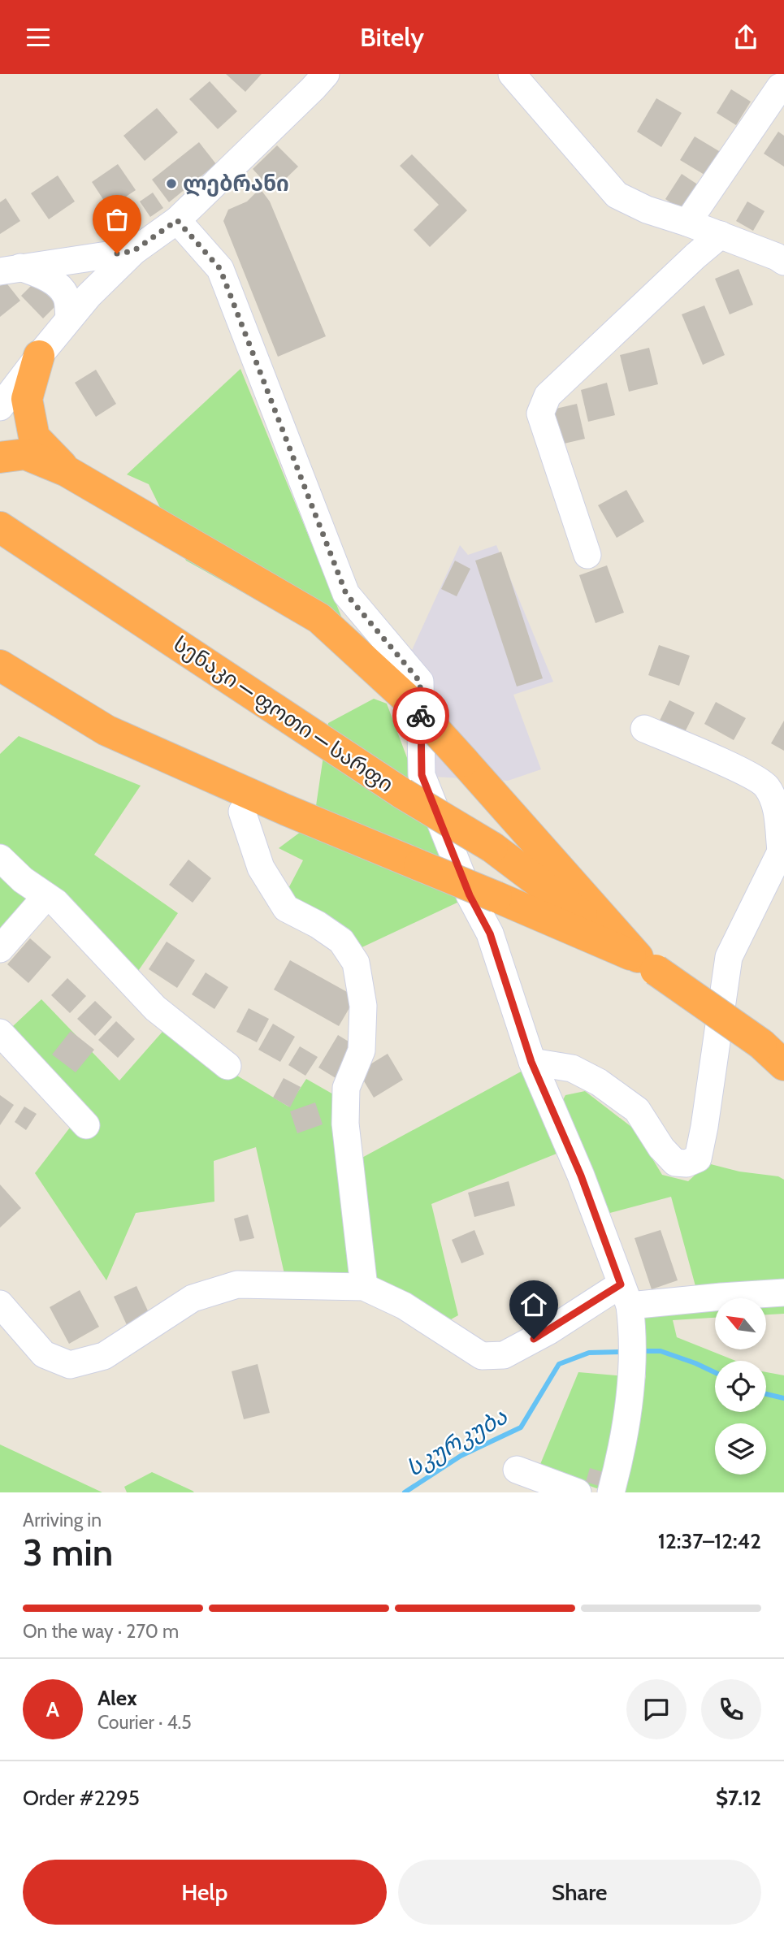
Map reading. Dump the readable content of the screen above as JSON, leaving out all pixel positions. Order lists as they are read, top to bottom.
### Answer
{
  "streets": {
    "highway": ["სენაკი — ფოთი — სარფი"]
  },
  "water": ["სკურკუბა"],
  "places": ["ლებრანი"],
  "north": "top left",
  "page": {
    "header": "Bitely",
    "heading": ["3 min", "Arriving in", "12:37–12:42"],
    "panel": [
      "Alex",
      "Courier · 4.5",
      "Order #2295",
      "$7.12"
    ],
    "bar": "On the way · 270 m",
    "round": "A",
    "buttons": ["Help", "Share"]
  }
}
